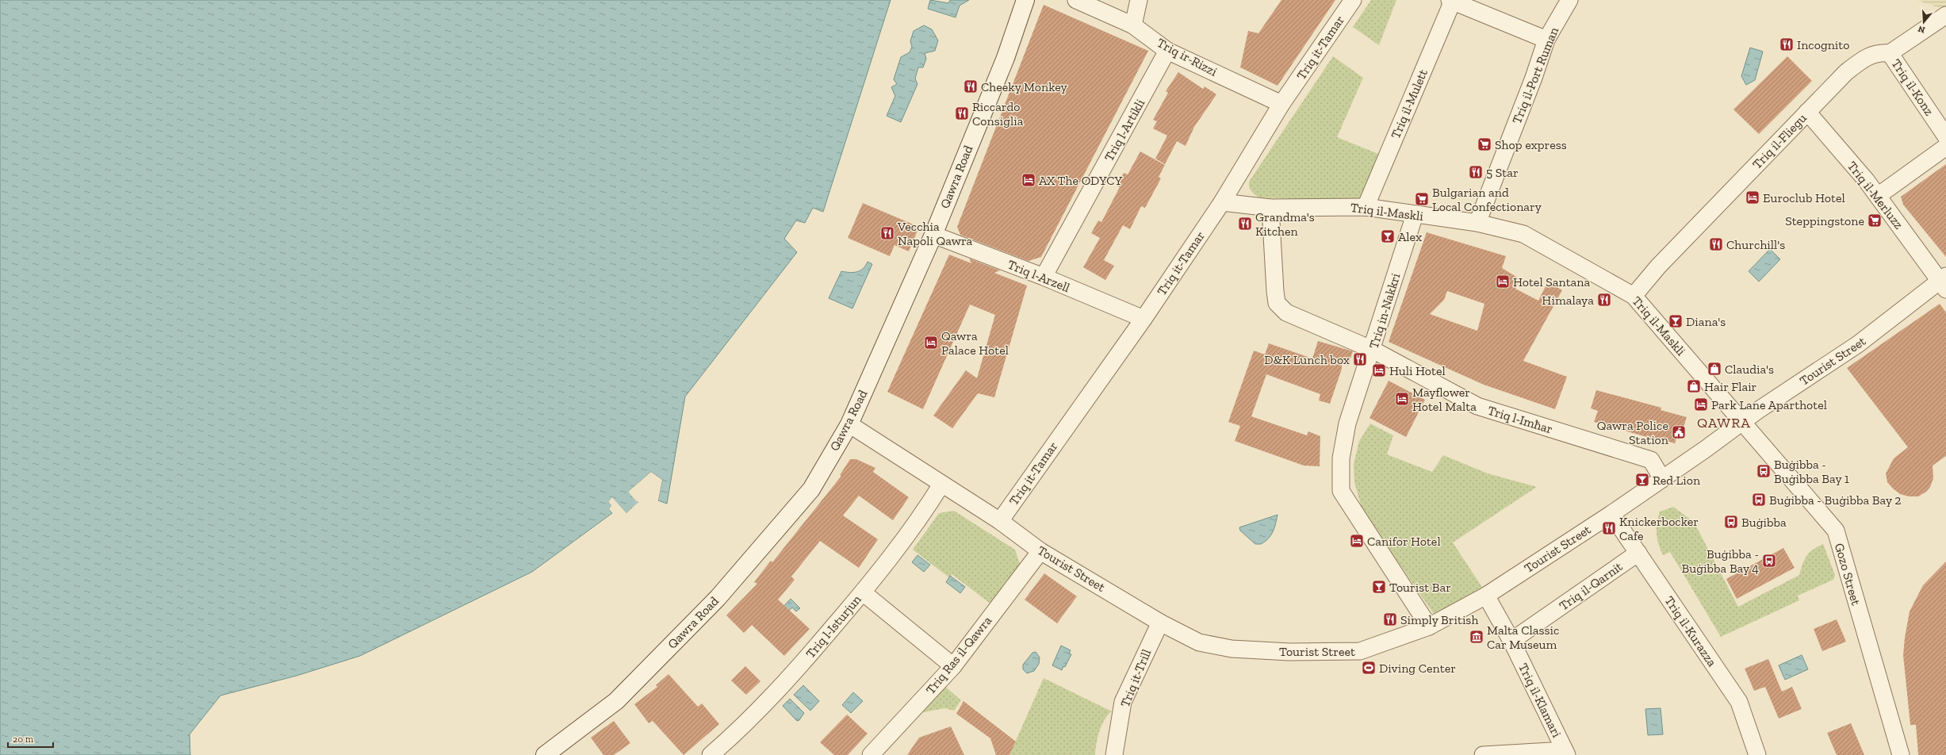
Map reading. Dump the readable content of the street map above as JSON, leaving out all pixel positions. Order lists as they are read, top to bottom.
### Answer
{
  "streets": {
    "street": [
      "Triq it-Tamar",
      "Triq ir-Rizzi",
      "Triq il-Port Ruman",
      "Triq il-Konz",
      "Triq il-Mulett",
      "Triq l-Artikli",
      "Triq il-Fliegu",
      "Qawra Road",
      "Triq il-Merluzz",
      "Triq il-Maskli",
      "Triq l-Arzell",
      "Triq in-Nakkri",
      "Tourist Street",
      "Triq l-Imħar",
      "Gozo Street",
      "Triq il-Qarnit",
      "Triq l-Isturjun",
      "Triq il-Kurazza",
      "Triq Ras il-Qawra",
      "Triq it-Trill",
      "Triq il-Klamari"
    ]
  },
  "crossings": [
    ["Triq it-Tamar", "Triq ir-Rizzi"],
    ["Triq it-Tamar", "Triq il-Maskli"],
    ["Triq it-Tamar", "Triq l-Arzell"],
    ["Triq it-Tamar", "Tourist Street"],
    ["Triq ir-Rizzi", "Triq l-Artikli"],
    ["Triq il-Port Ruman", "Triq il-Maskli"],
    ["Triq il-Konz", "Triq il-Fliegu"],
    ["Triq il-Mulett", "Triq il-Maskli"],
    ["Triq l-Artikli", "Triq l-Arzell"],
    ["Triq il-Fliegu", "Triq il-Merluzz"],
    ["Triq il-Fliegu", "Triq il-Maskli"],
    ["Qawra Road", "Triq l-Arzell"],
    ["Qawra Road", "Tourist Street"],
    ["Triq il-Merluzz", "Tourist Street"],
    ["Triq il-Maskli", "Triq in-Nakkri"],
    ["Triq il-Maskli", "Tourist Street"],
    ["Triq il-Maskli", "Triq l-Imħar"],
    ["Triq il-Maskli", "Gozo Street"],
    ["Triq in-Nakkri", "Tourist Street"],
    ["Triq in-Nakkri", "Triq l-Imħar"],
    ["Tourist Street", "Triq l-Imħar"],
    ["Tourist Street", "Gozo Street"],
    ["Tourist Street", "Triq l-Isturjun"],
    ["Tourist Street", "Triq il-Kurazza"],
    ["Tourist Street", "Triq Ras il-Qawra"],
    ["Tourist Street", "Triq it-Trill"],
    ["Tourist Street", "Triq il-Klamari"],
    ["Triq il-Qarnit", "Triq il-Kurazza"],
    ["Triq il-Qarnit", "Triq il-Klamari"]
  ],
  "districts": ["QAWRA"],
  "places": {
    "restaurant": [
      "Incognito",
      "Cheeky Monkey",
      "Riccardo Consiglia",
      "5 Star",
      "Grandma's Kitchen",
      "Vecchia Napoli Qawra",
      "Churchill's",
      "Himalaya",
      "D&K Lunch box",
      "Knickerbocker Cafe",
      "Simply British"
    ],
    "supermarket": ["Shop express", "Bulgarian and Local Confectionary", "Steppingstone"],
    "hotel": [
      "AX The ODYCY",
      "Euroclub Hotel",
      "Hotel Santana",
      "Qawra Palace Hotel",
      "Huli Hotel",
      "Mayflower Hotel Malta",
      "Park Lane Aparthotel",
      "Canifor Hotel"
    ],
    "bar": [
      "Alex",
      "Diana's",
      "Red Lion",
      "Tourist Bar"
    ],
    "shop": ["Claudia's", "Hair Flair"],
    "public building": ["Qawra Police Station"],
    "bus stop": [
      "Buġibba - Buġibba Bay 1",
      "Buġibba - Buġibba Bay 2",
      "Buġibba",
      "Buġibba - Buġibba Bay 4"
    ],
    "museum": ["Malta Classic Car Museum"],
    "sports": ["Diving Center"]
  },
  "scale_bar": "20 m",
  "north": "bottom"
}
